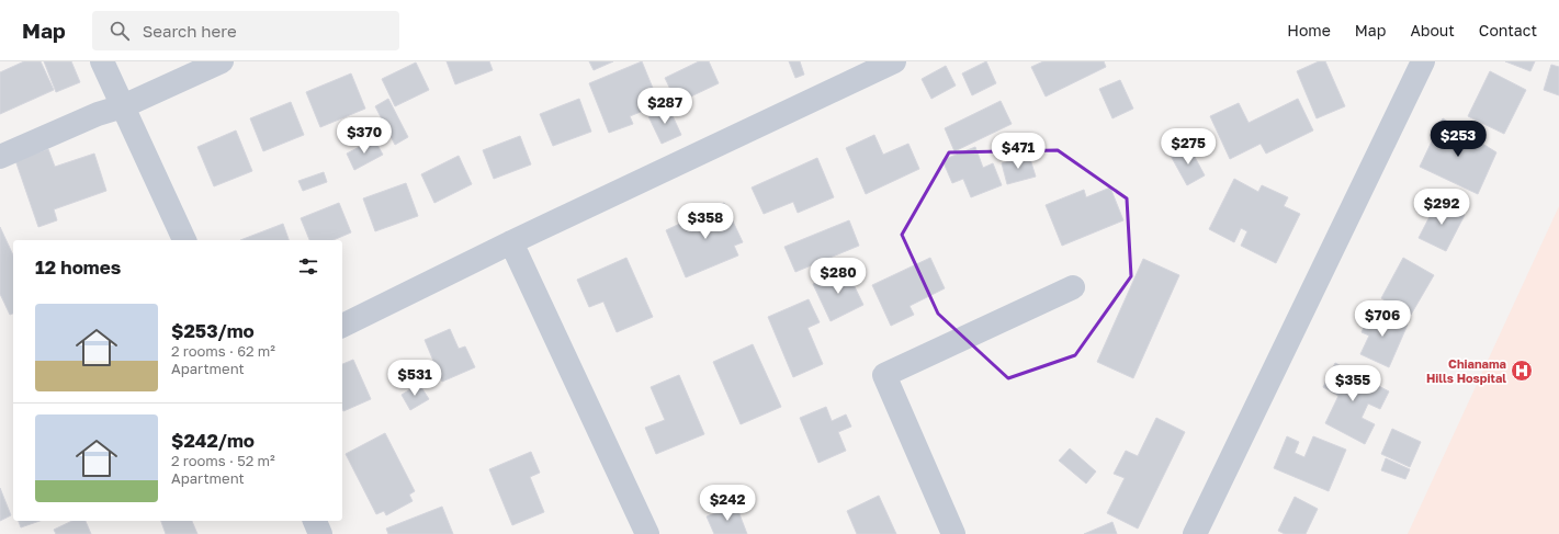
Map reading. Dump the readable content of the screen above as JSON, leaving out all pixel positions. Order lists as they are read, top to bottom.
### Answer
{
  "places": {
    "hospital": ["Chianama Hills Hospital"]
  },
  "page": {
    "header": "Map",
    "search": "Search here",
    "nav": [
      "Home",
      "Map",
      "About",
      "Contact"
    ],
    "price": [
      "$287",
      "$370",
      "$253",
      "$275",
      "$471",
      "$292",
      "$358",
      "$280",
      "$706",
      "$531",
      "$355",
      "$242"
    ],
    "heading": "12 homes",
    "list": [
      {
        "name": "$253/mo",
        "note": "2 rooms · 62 m² · Apartment"
      },
      {
        "name": "$242/mo",
        "note": "2 rooms · 52 m² · Apartment"
      }
    ]
  }
}
